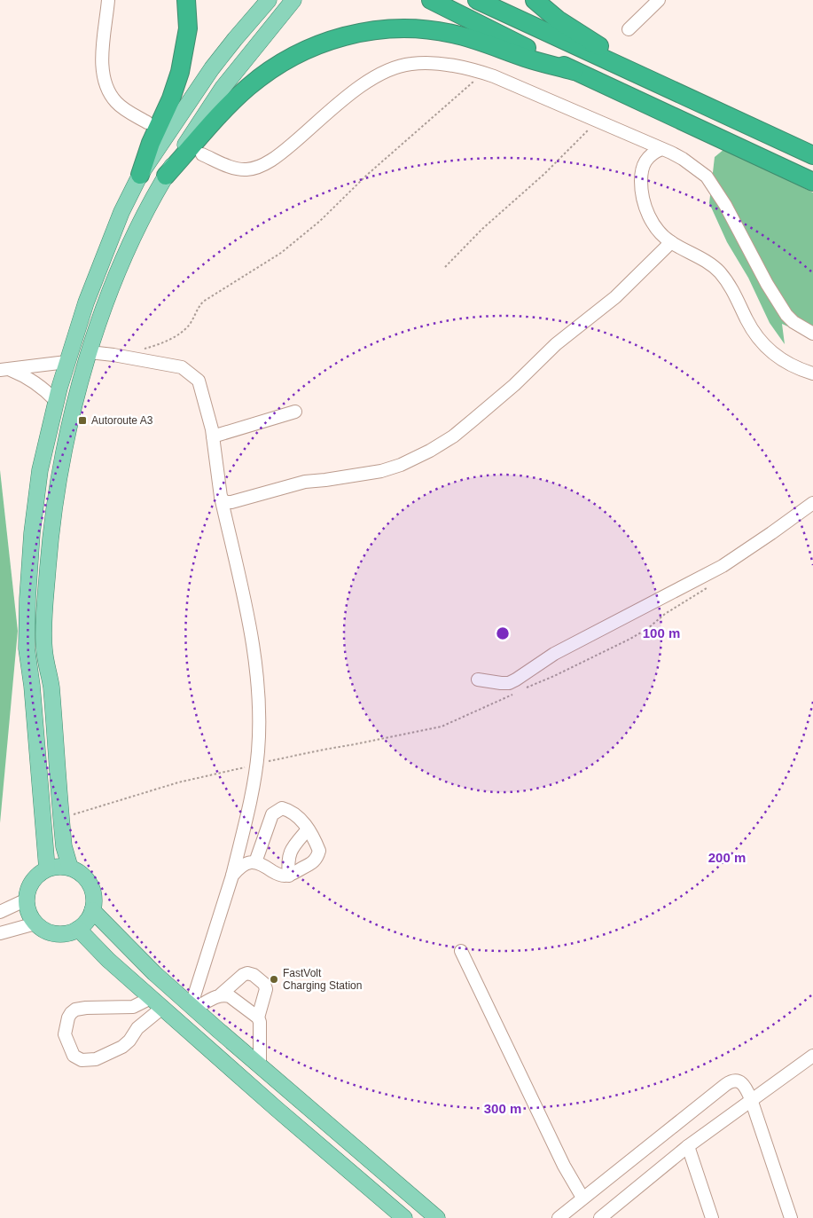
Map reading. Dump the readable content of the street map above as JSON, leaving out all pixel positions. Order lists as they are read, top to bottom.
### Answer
{
  "places": {
    "transit": ["Autoroute A3"],
    "other": ["FastVolt Charging Station"]
  },
  "rings": ["100 m", "200 m", "300 m"]
}
